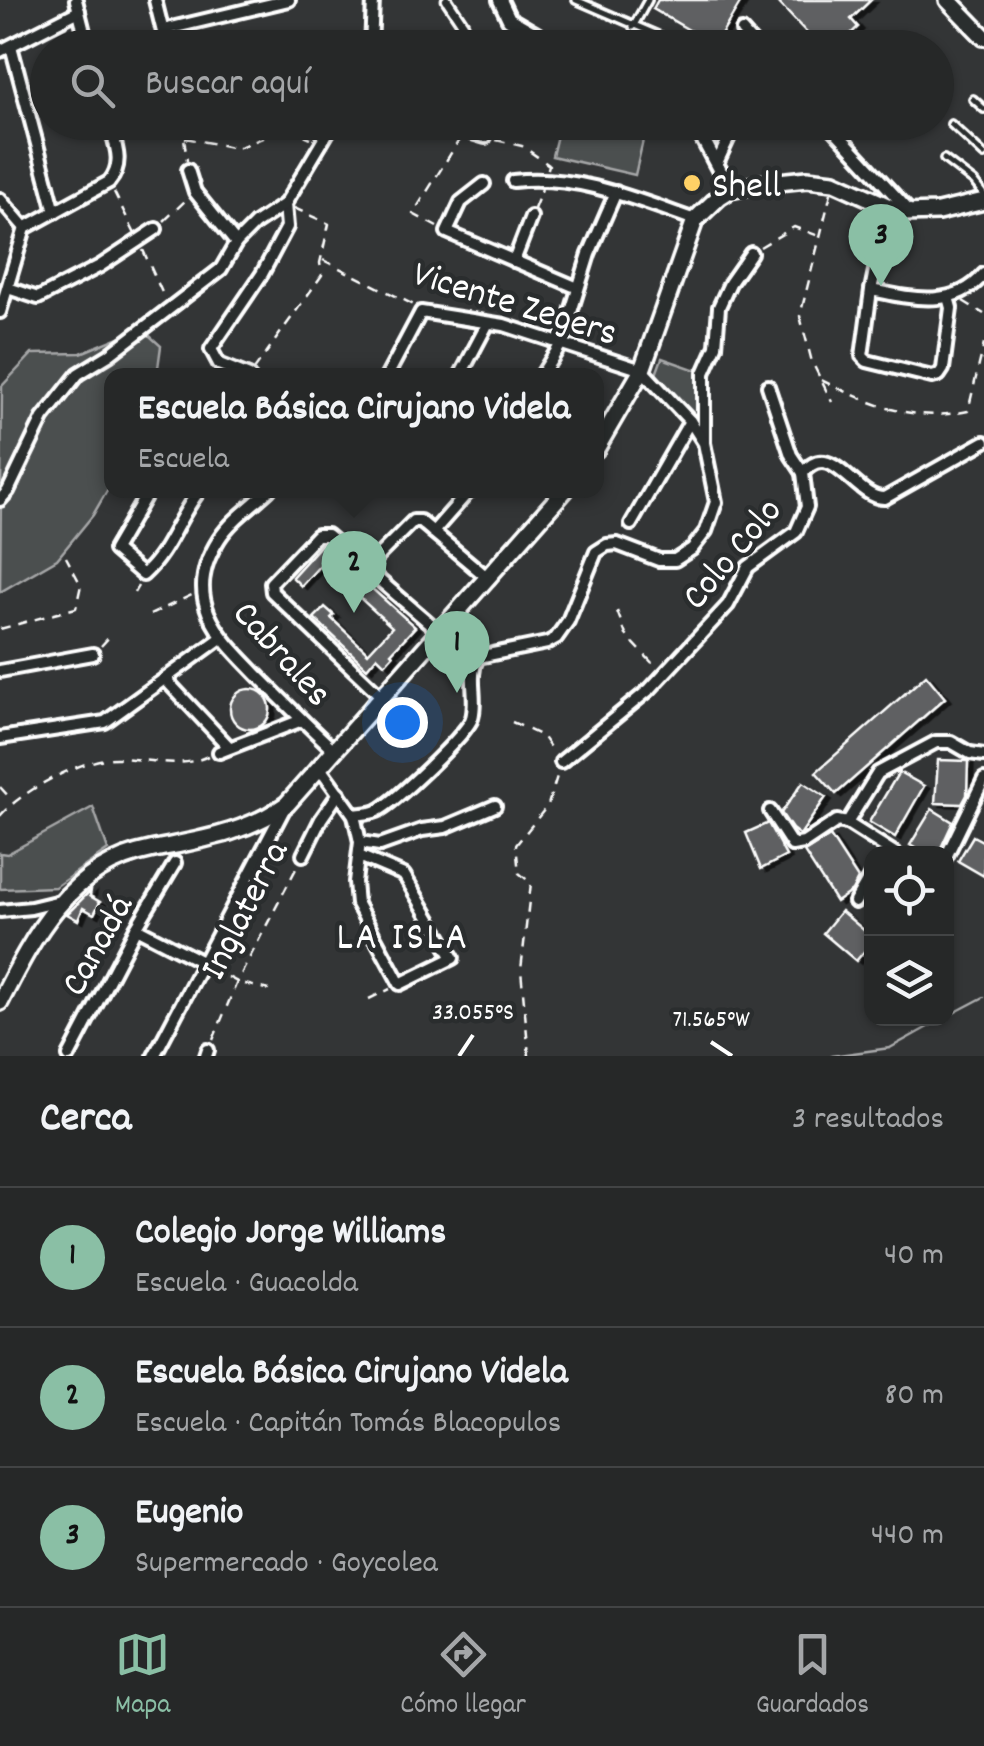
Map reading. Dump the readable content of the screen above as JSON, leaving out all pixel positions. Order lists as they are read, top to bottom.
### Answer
{
  "streets": {
    "street": [
      "Vicente Zegers",
      "Colo Colo",
      "Cabrales",
      "Inglaterra",
      "Canadá"
    ]
  },
  "districts": ["LA ISLA"],
  "places": ["Shell"],
  "page": {
    "search": "Buscar aquí",
    "pins": ["3", "2", "1"],
    "popup": ["Escuela Básica Cirujano Videla", "Escuela"],
    "heading": ["Cerca", "3 resultados"],
    "list": [
      {
        "mark": "1",
        "name": "Colegio Jorge Williams",
        "note": "Escuela · Guacolda",
        "value": "40 m"
      },
      {
        "mark": "2",
        "name": "Escuela Básica Cirujano Videla",
        "note": "Escuela · Capitán Tomás Blacopulos",
        "value": "80 m"
      },
      {
        "mark": "3",
        "name": "Eugenio",
        "note": "Supermercado · Goycolea",
        "value": "440 m"
      }
    ],
    "nav": ["Mapa", "Cómo llegar", "Guardados"]
  },
  "coordinates": ["33.055°S", "71.565°W"]
}
